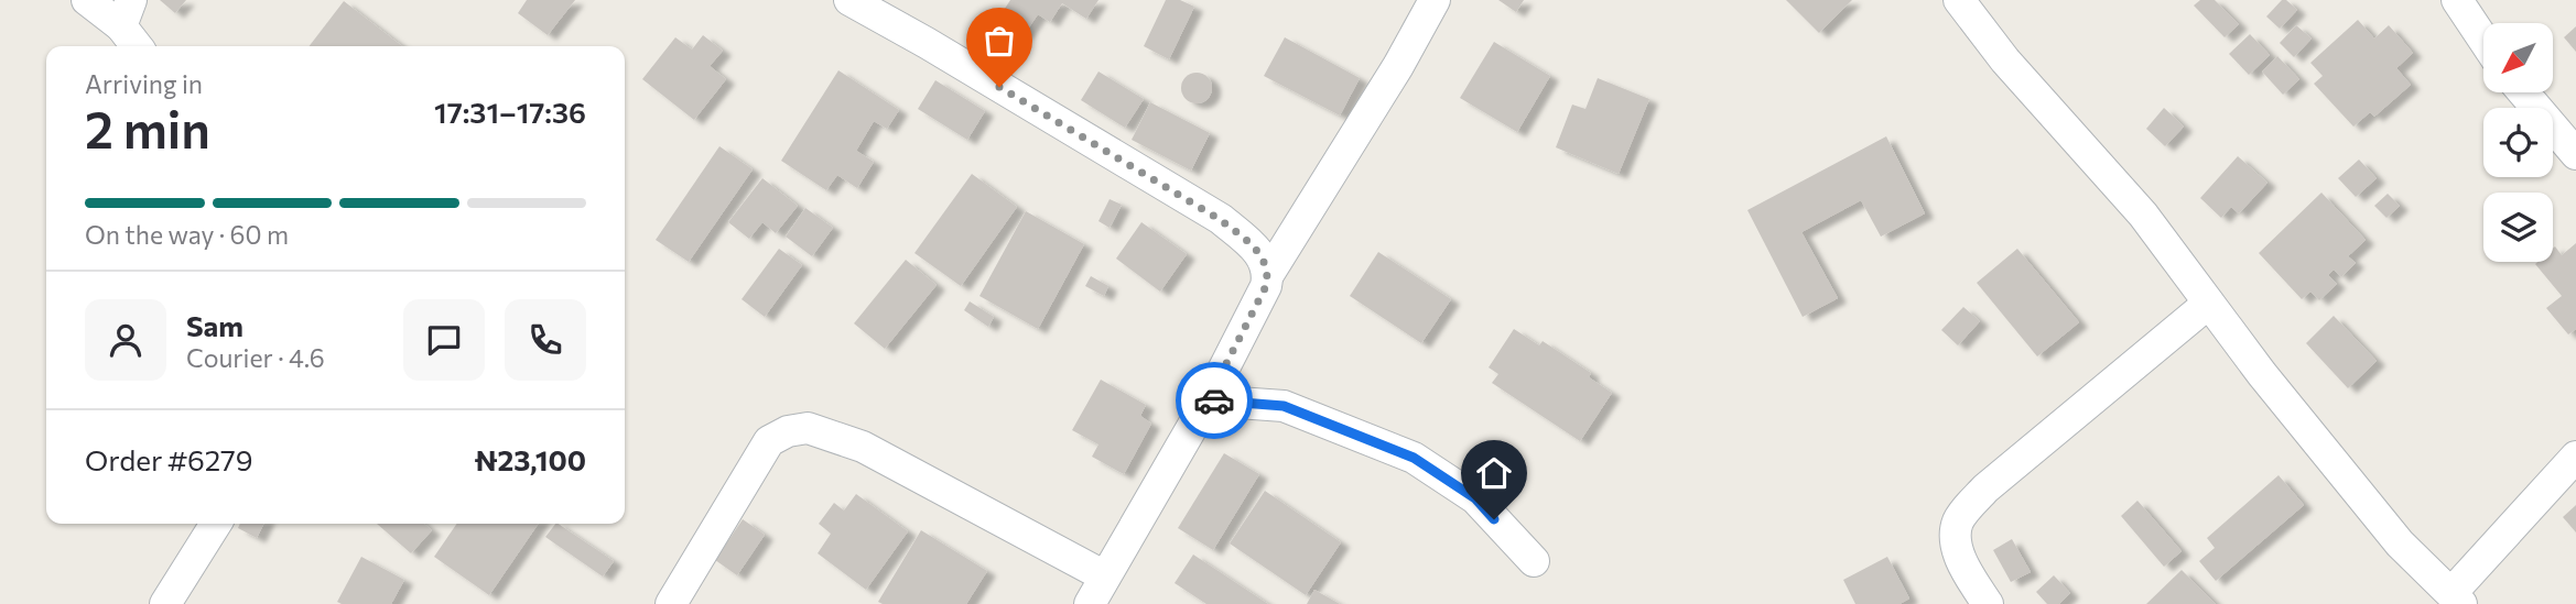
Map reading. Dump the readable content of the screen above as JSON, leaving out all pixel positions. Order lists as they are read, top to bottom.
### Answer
{
  "north": "bottom left",
  "page": {
    "heading": ["2 min", "Arriving in", "17:31–17:36"],
    "panel": [
      "Sam",
      "Courier · 4.6",
      "Order #6279",
      "₦23,100"
    ],
    "bar": "On the way · 60 m"
  }
}
